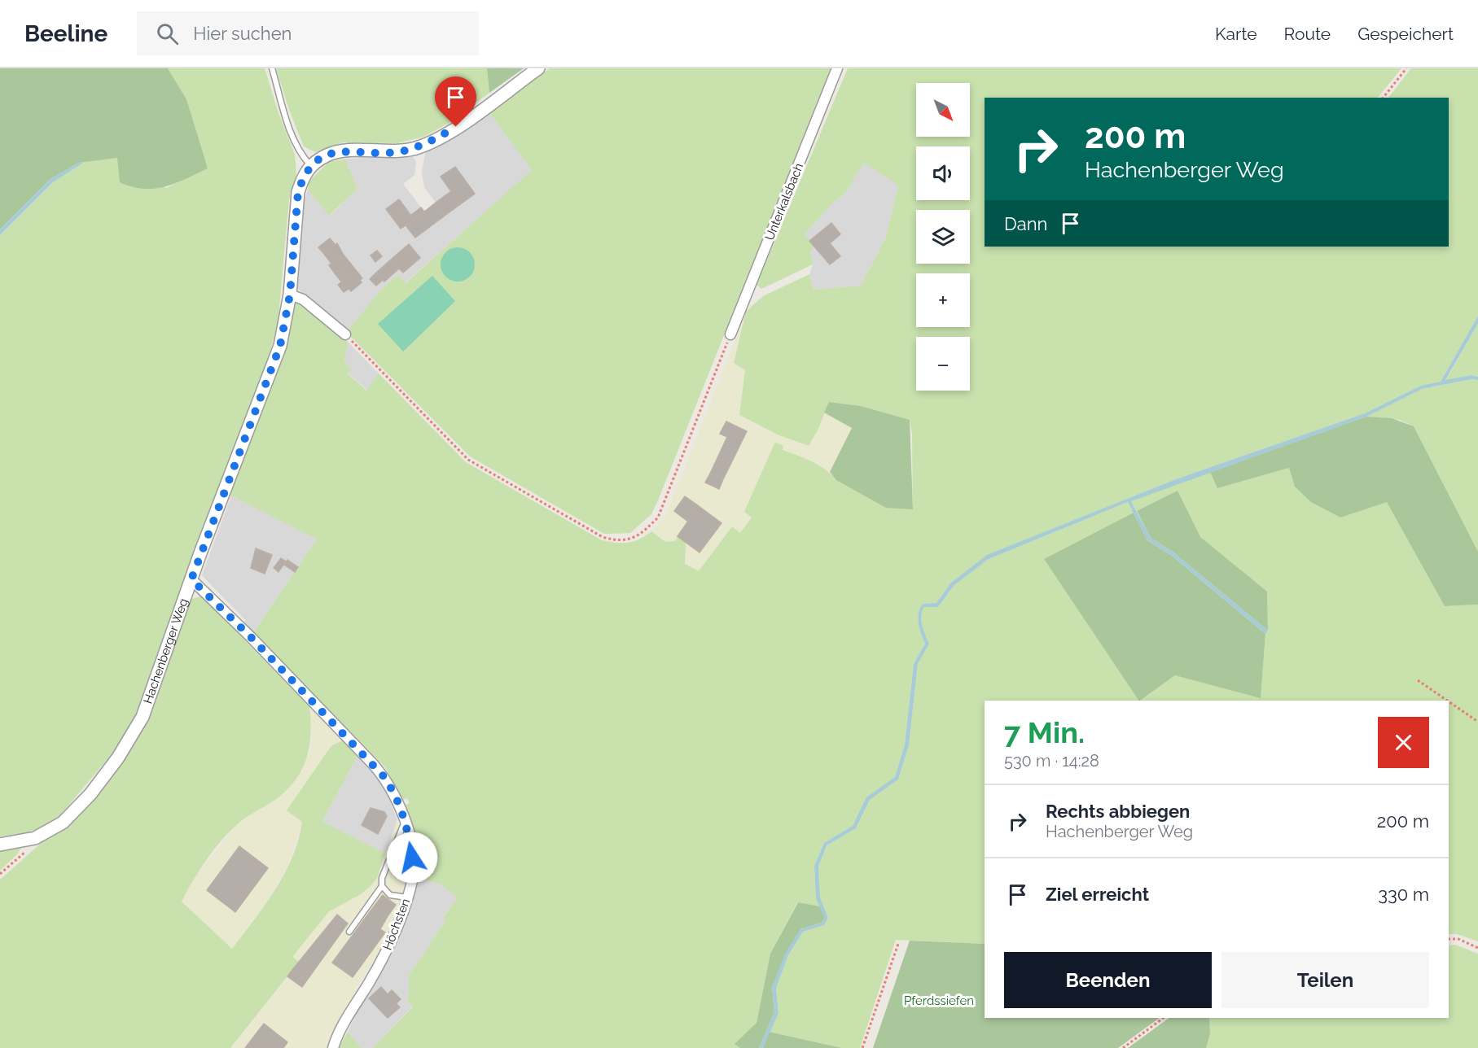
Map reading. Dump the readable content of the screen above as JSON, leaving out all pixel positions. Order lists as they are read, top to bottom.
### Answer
{
  "streets": {
    "street": ["Unterkalsbach", "Hachenberger Weg", "Höchsten"]
  },
  "crossings": [
    ["Hachenberger Weg", "Höchsten"]
  ],
  "parks": ["Pferdssiefen"],
  "north": "bottom right",
  "page": {
    "header": "Beeline",
    "search": "Hier suchen",
    "nav": ["Karte", "Route", "Gespeichert"],
    "map_buttons": ["+", "−"],
    "turn": ["200 m", "Hachenberger Weg"],
    "then": "Dann",
    "heading": ["7 Min.", "530 m · 14:28"],
    "list": [
      {
        "name": "Rechts abbiegen",
        "note": "Hachenberger Weg",
        "value": "200 m"
      },
      {
        "name": "Ziel erreicht",
        "value": "330 m"
      }
    ],
    "buttons": ["Beenden", "Teilen"]
  }
}
